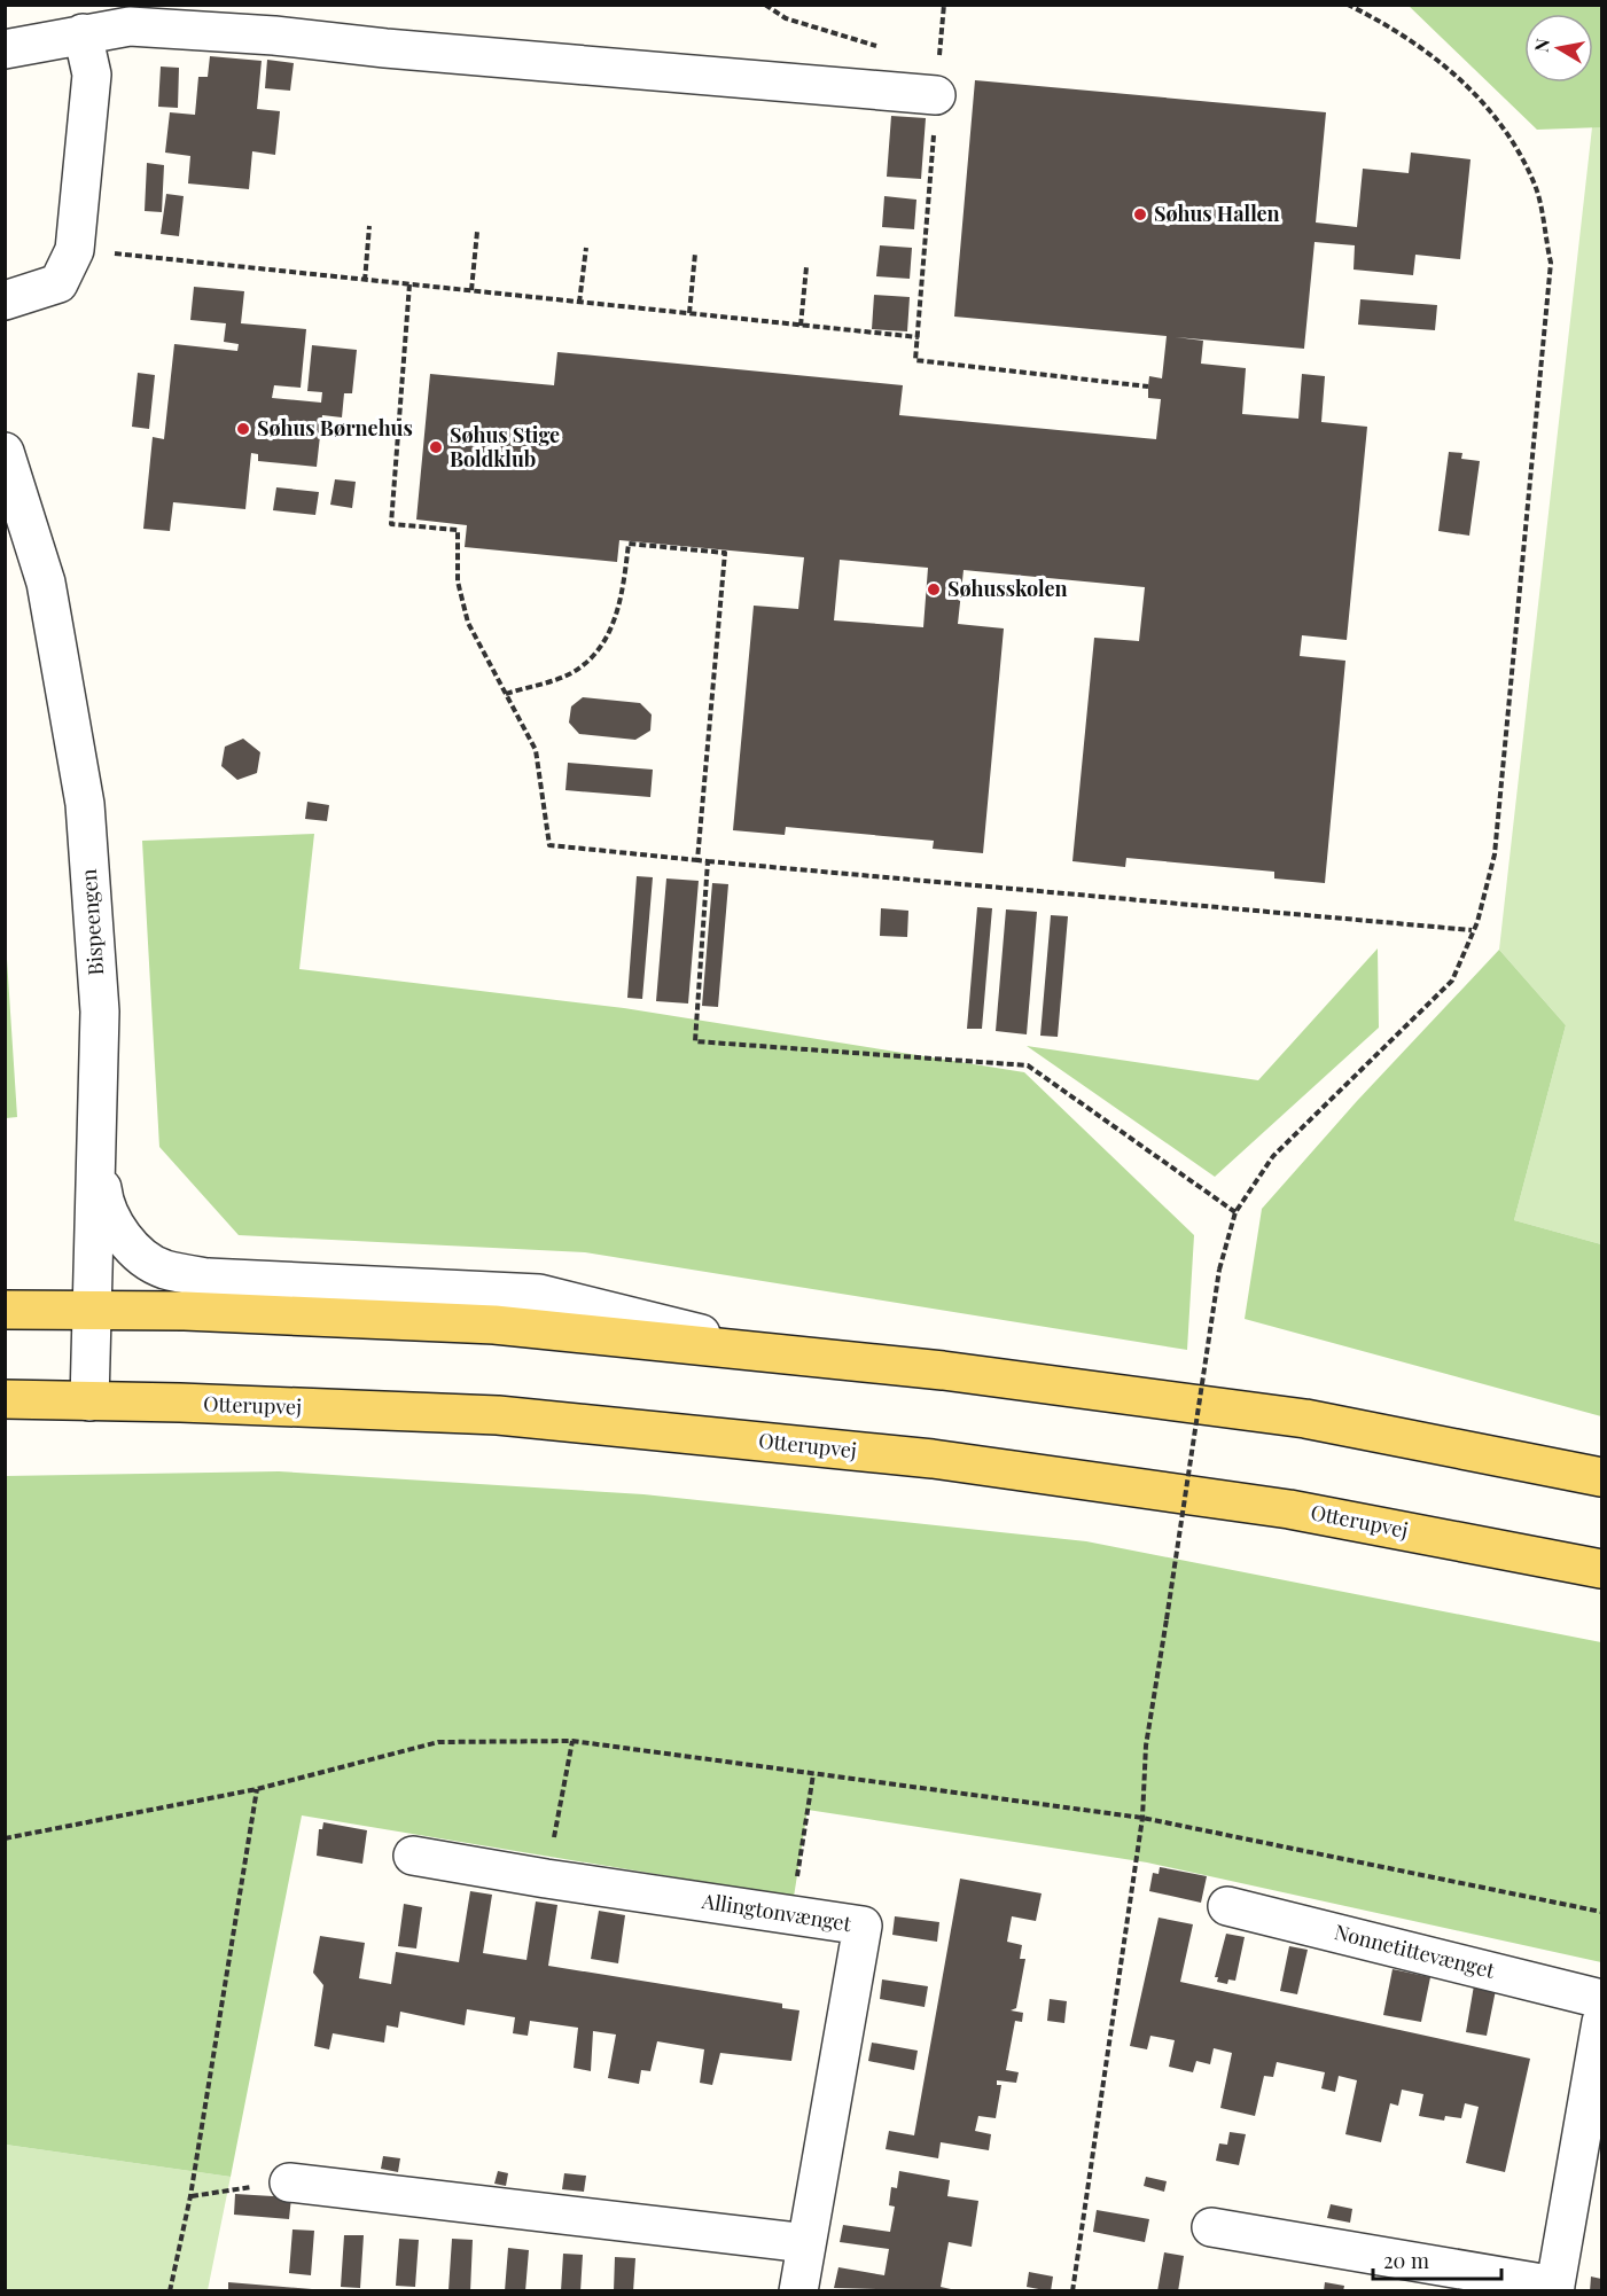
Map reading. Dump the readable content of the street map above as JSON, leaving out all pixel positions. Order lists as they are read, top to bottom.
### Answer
{
  "streets": {
    "main road": ["Otterupvej"],
    "street": ["Bispeengen", "Allingtonvænget", "Nonnetittevænget"]
  },
  "crossings": [
    ["Bispeengen", "Otterupvej"]
  ],
  "places": [
    "Søhus Hallen",
    "Søhus Børnehus",
    "Søhus Stige Boldklub",
    "Søhusskolen"
  ],
  "scale_bar": "20 m",
  "north": "left"
}
